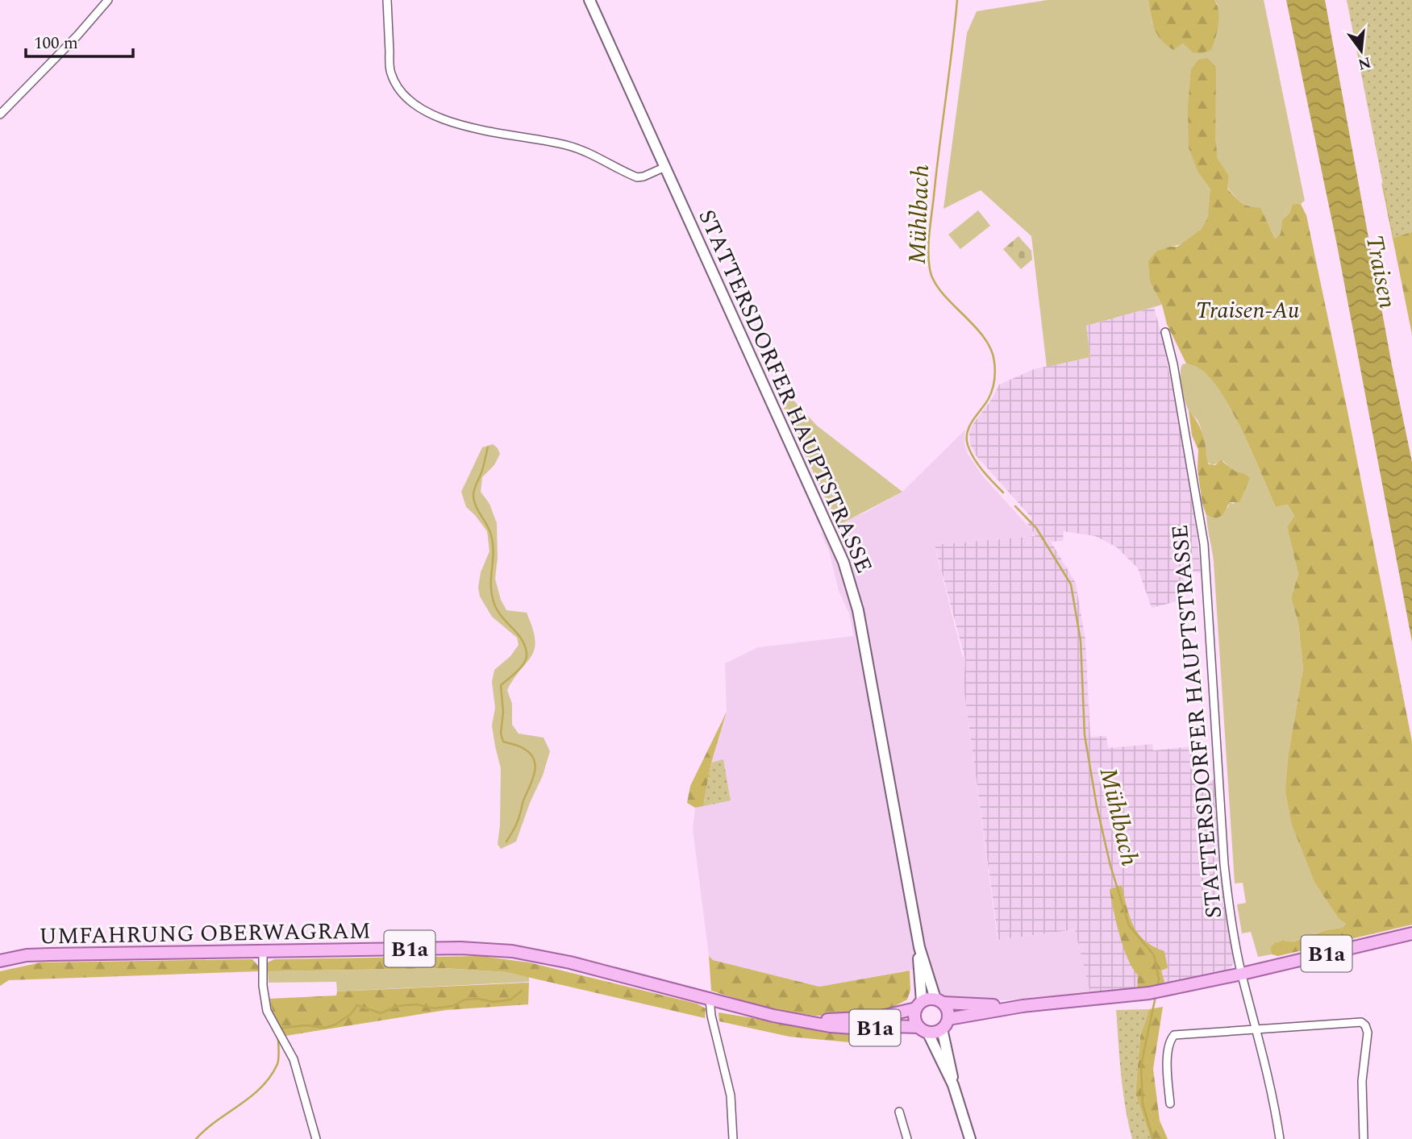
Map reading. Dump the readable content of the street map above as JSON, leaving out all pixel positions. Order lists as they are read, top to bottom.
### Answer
{
  "streets": {
    "main road": ["STATTERSDORFER HAUPTSTRASSE", "UMFAHRUNG OBERWAGRAM", "B1a"]
  },
  "crossings": [
    ["STATTERSDORFER HAUPTSTRASSE", "B1a"],
    ["UMFAHRUNG OBERWAGRAM", "B1a"]
  ],
  "water": ["Mühlbach", "Traisen"],
  "parks": ["Traisen-Au"],
  "scale_bar": "100 m",
  "north": "bottom"
}
